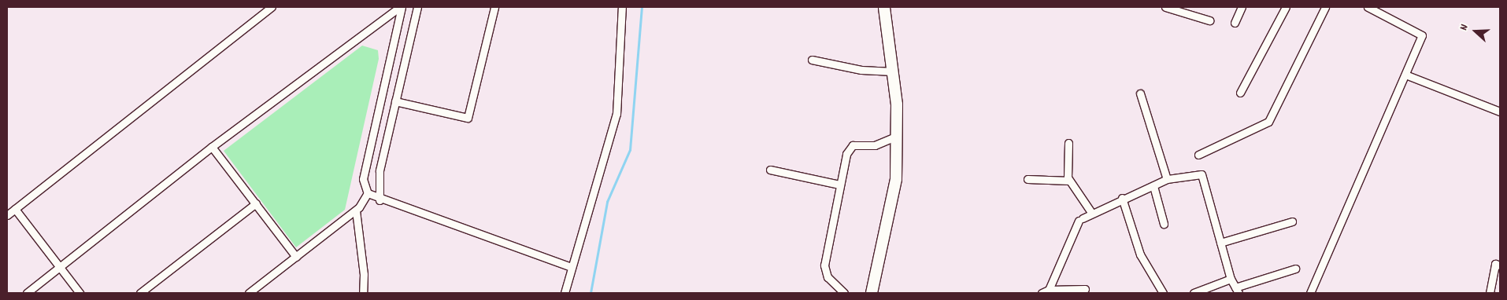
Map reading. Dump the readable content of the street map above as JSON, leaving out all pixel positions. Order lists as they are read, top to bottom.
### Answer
{
  "north": "left"
}
